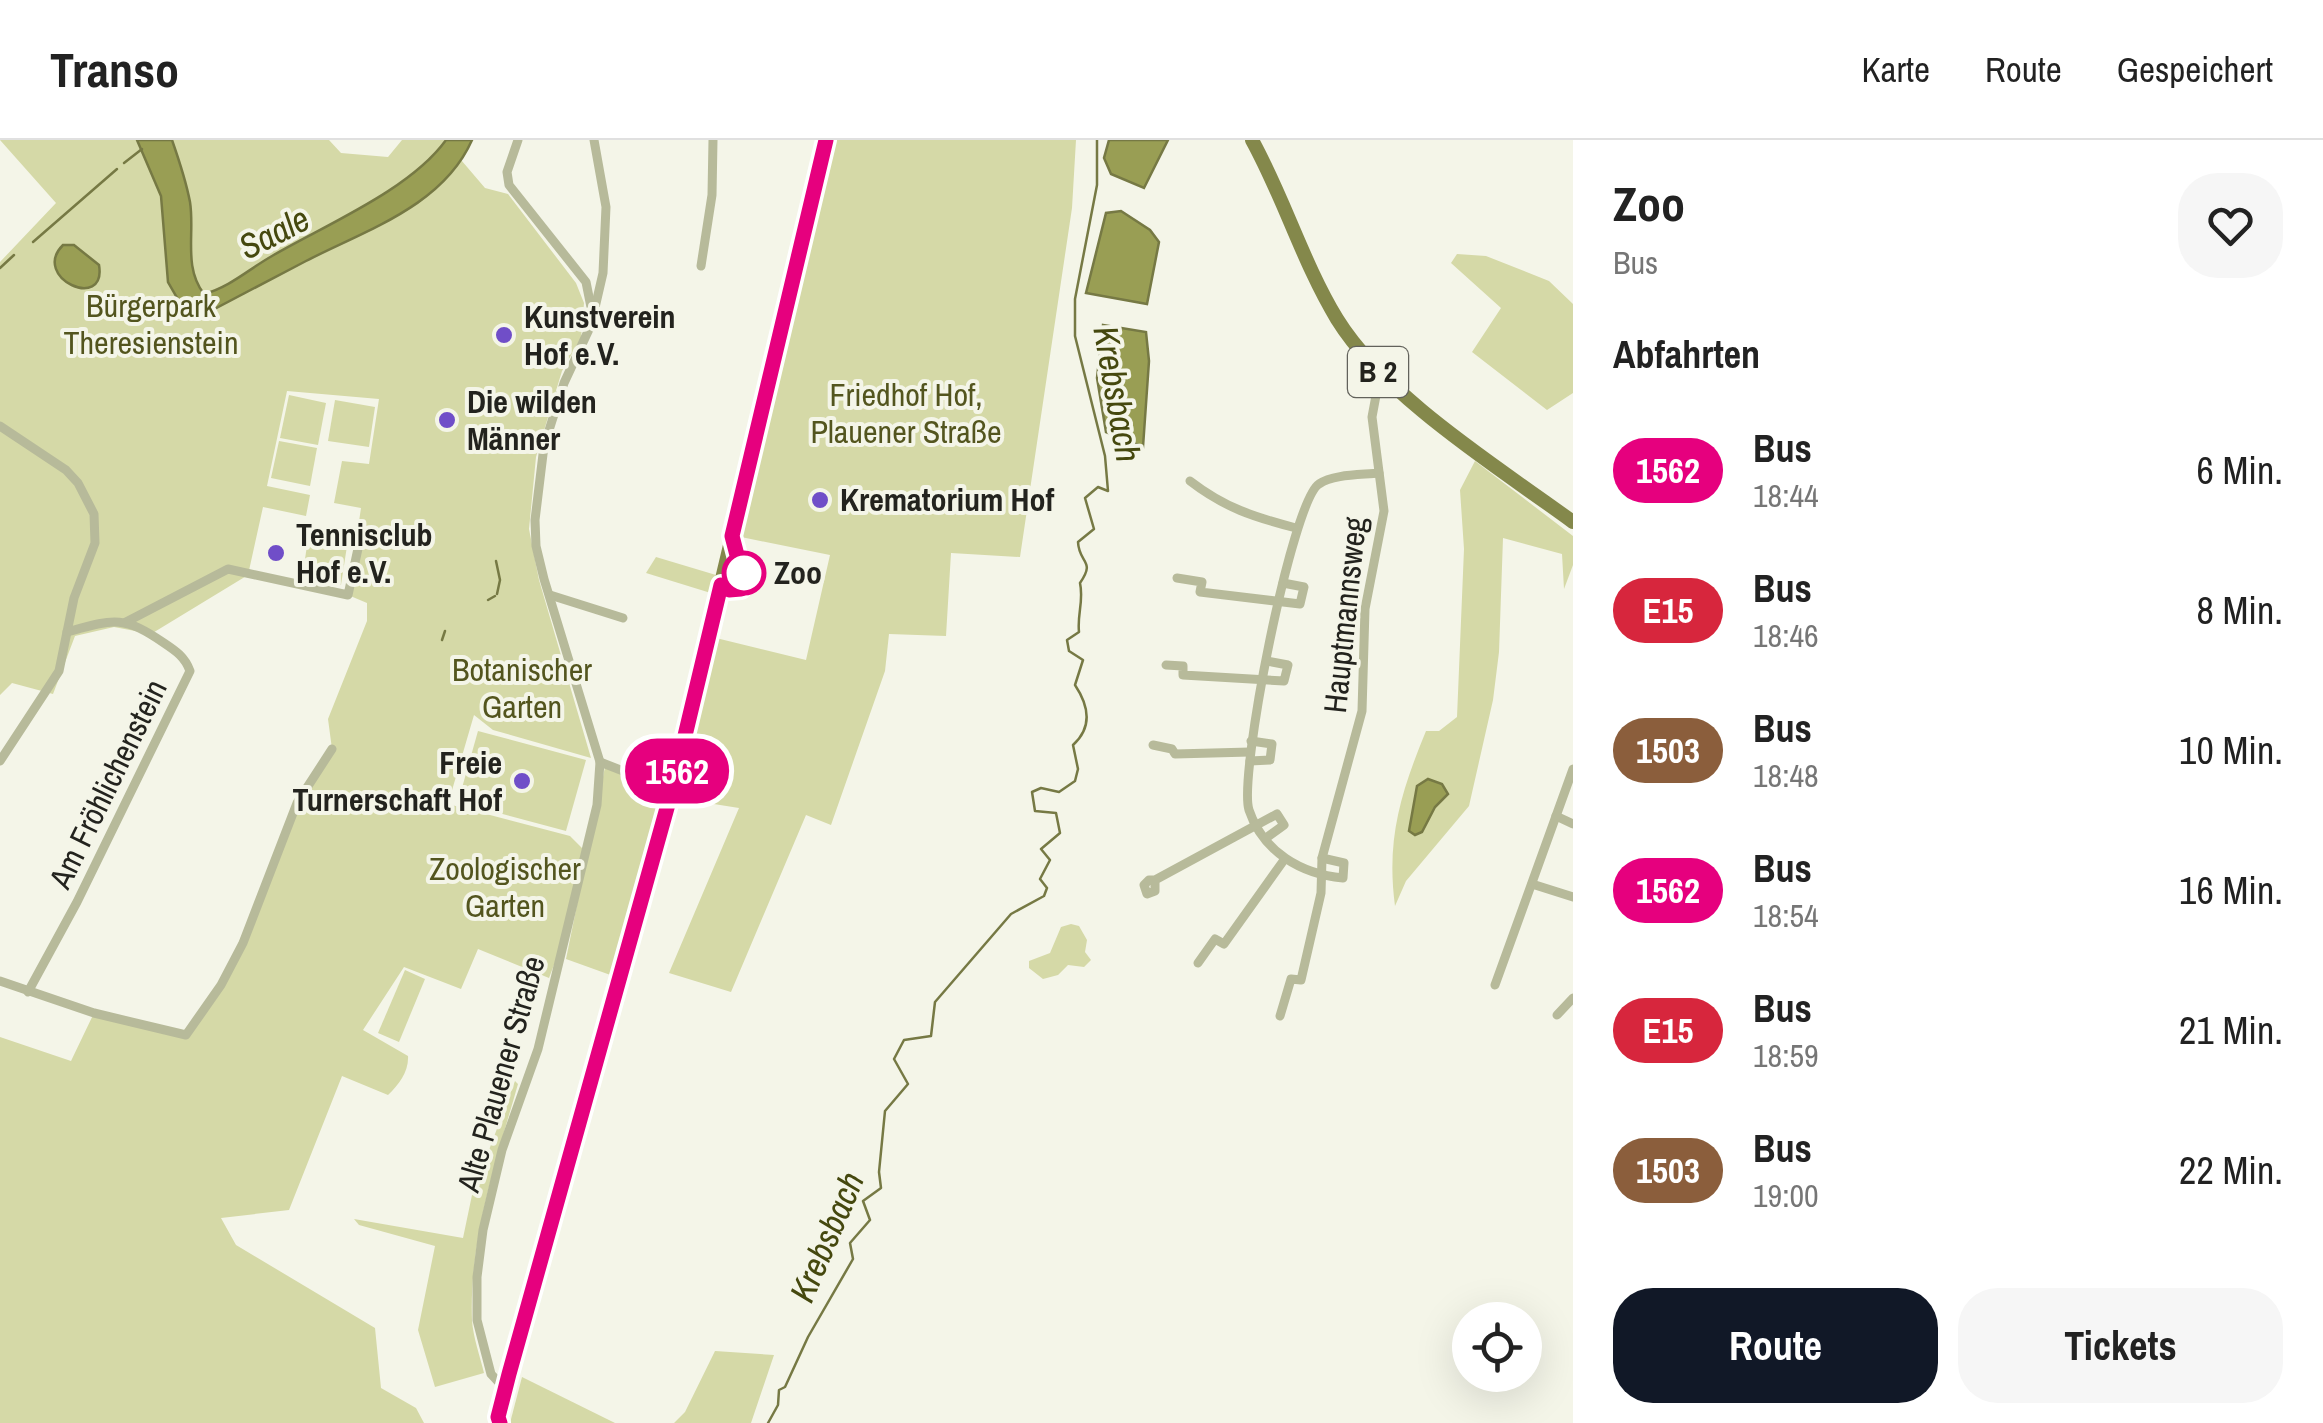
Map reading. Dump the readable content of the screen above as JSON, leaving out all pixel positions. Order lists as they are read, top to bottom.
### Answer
{
  "streets": {
    "main road": ["B 2"],
    "street": ["Hauptmannsweg", "Am Fröhlichenstein", "Alte Plauener Straße"]
  },
  "crossings": [
    ["B 2", "Hauptmannsweg"]
  ],
  "water": ["Saale", "Krebsbach"],
  "parks": [
    "Bürgerpark Theresienstein",
    "Friedhof Hof, Plauener Straße",
    "Botanischer Garten",
    "Zoologischer Garten"
  ],
  "places": [
    "Kunstverein Hof e.V.",
    "Die wilden Männer",
    "Krematorium Hof",
    "Tennisclub Hof e.V.",
    "Zoo",
    "Freie Turnerschaft Hof"
  ],
  "lines": ["bus line 1562"],
  "page": {
    "header": "Transo",
    "nav": ["Karte", "Route", "Gespeichert"],
    "on_map": "1562",
    "heading": [
      ["Zoo", "Bus"],
      "Abfahrten"
    ],
    "list": [
      {
        "mark": "1562",
        "name": "Bus",
        "note": "18:44",
        "value": "6 Min."
      },
      {
        "mark": "E15",
        "name": "Bus",
        "note": "18:46",
        "value": "8 Min."
      },
      {
        "mark": "1503",
        "name": "Bus",
        "note": "18:48",
        "value": "10 Min."
      },
      {
        "mark": "1562",
        "name": "Bus",
        "note": "18:54",
        "value": "16 Min."
      },
      {
        "mark": "E15",
        "name": "Bus",
        "note": "18:59",
        "value": "21 Min."
      },
      {
        "mark": "1503",
        "name": "Bus",
        "note": "19:00",
        "value": "22 Min."
      }
    ],
    "buttons": ["Route", "Tickets"]
  }
}
